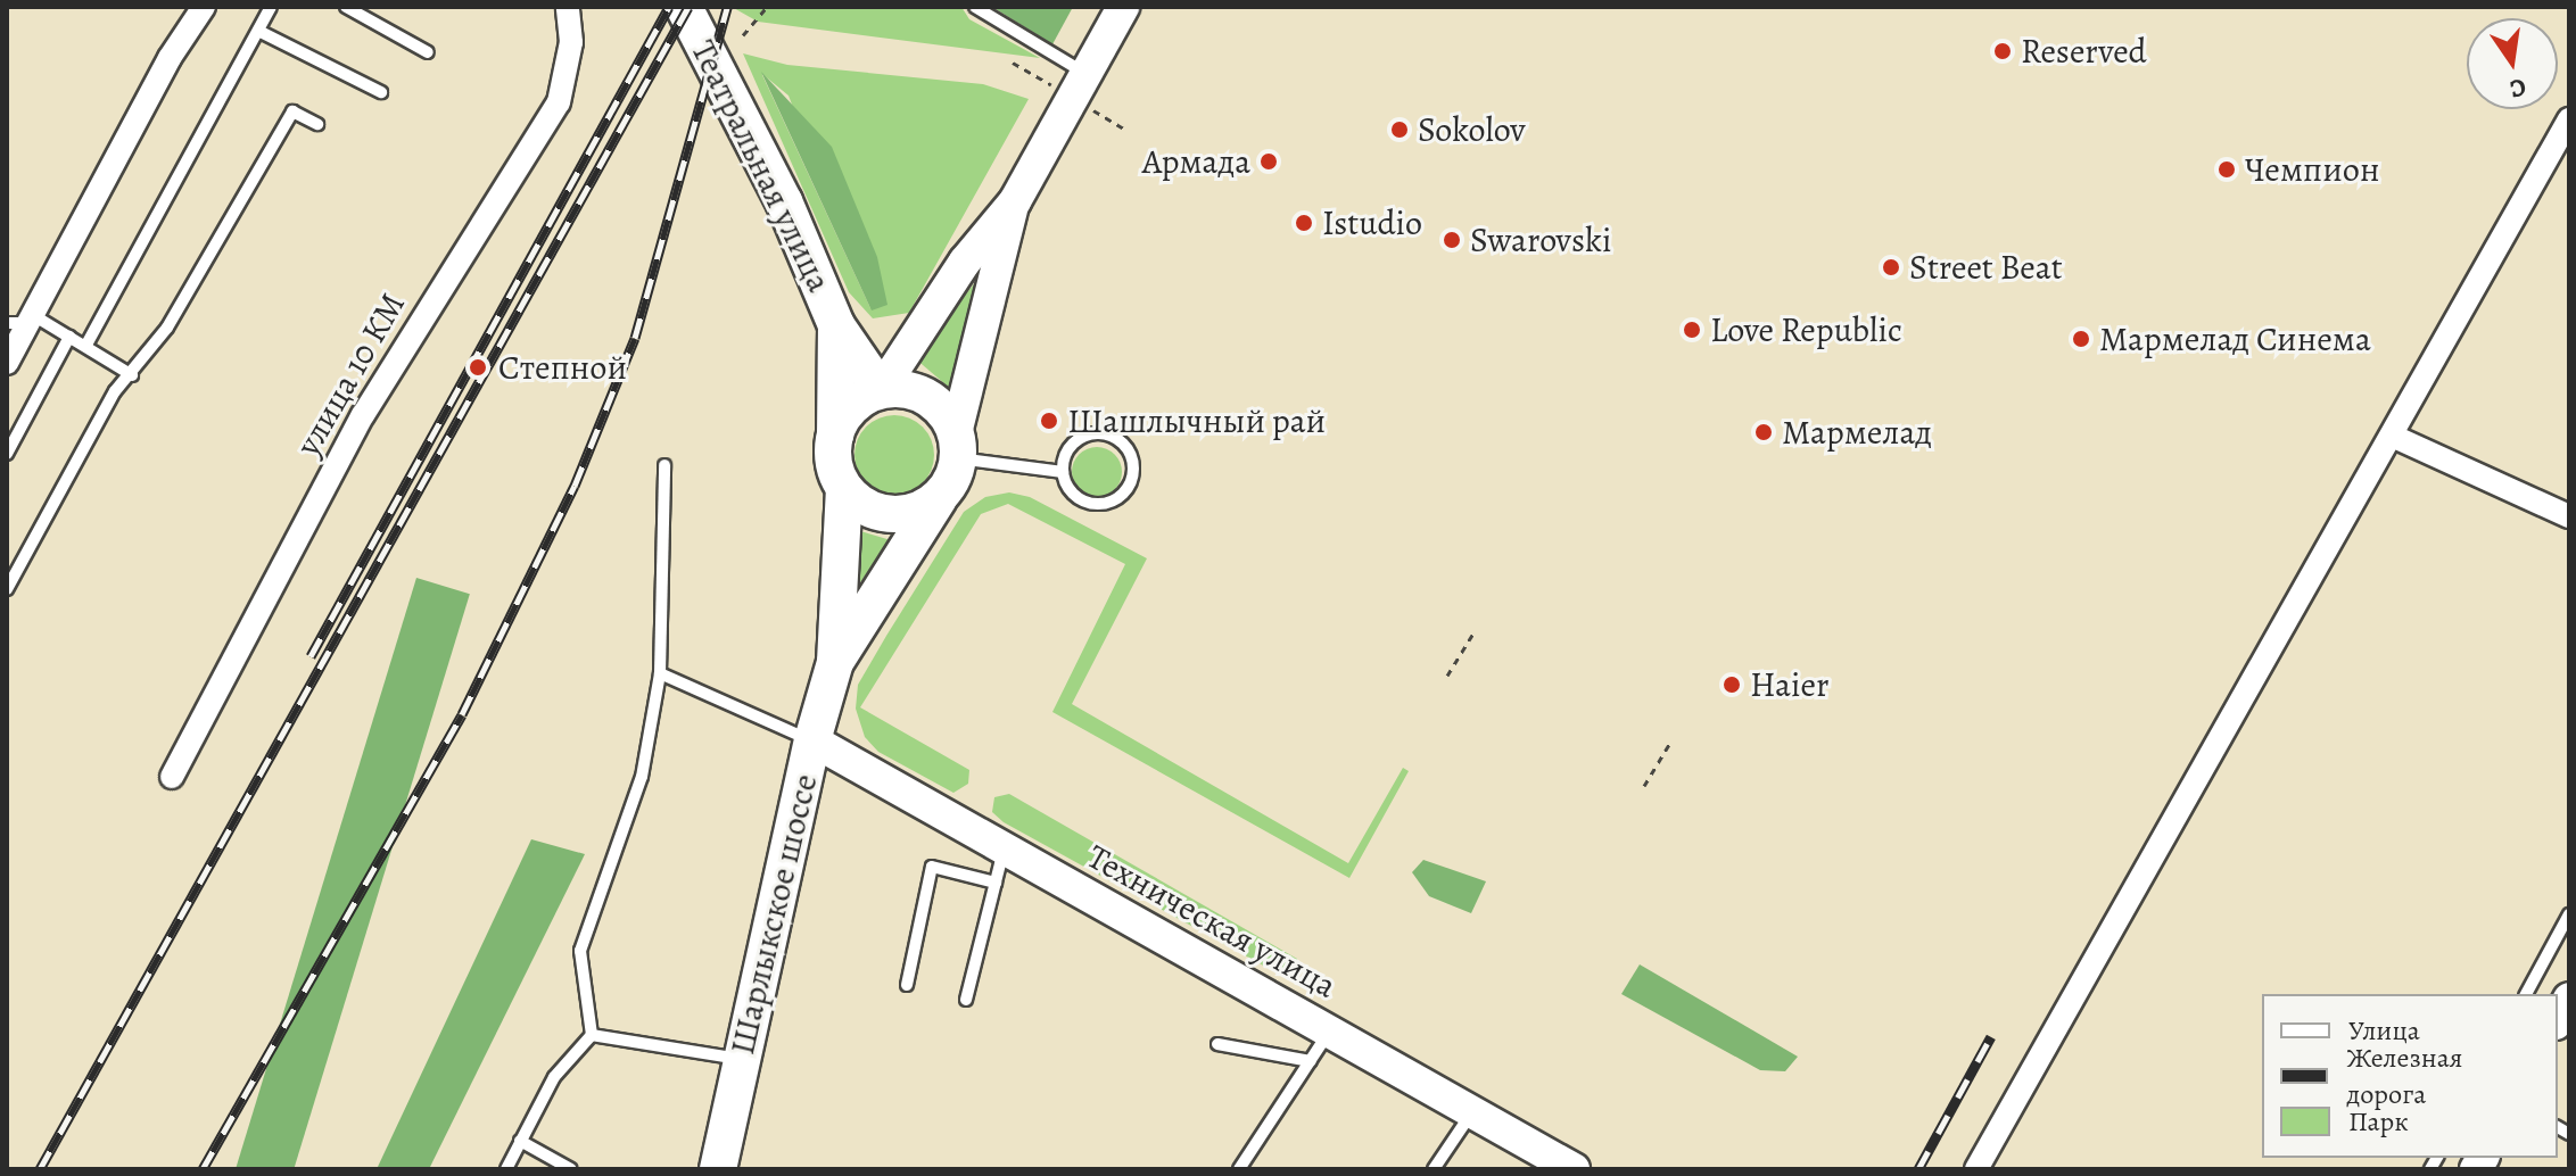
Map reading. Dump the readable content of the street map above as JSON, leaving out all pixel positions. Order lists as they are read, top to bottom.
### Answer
{
  "streets": {
    "main road": ["Театральная улица", "Шарлыкское шоссе"],
    "street": ["улица 10 КМ", "Техническая улица"]
  },
  "crossings": [
    ["Театральная улица", "Шарлыкское шоссе"],
    ["Шарлыкское шоссе", "Техническая улица"]
  ],
  "places": [
    "Reserved",
    "Sokolov",
    "Армада",
    "Чемпион",
    "Istudio",
    "Swarovski",
    "Street Beat",
    "Love Republic",
    "Мармелад Синема",
    "Степной",
    "Шашлычный рай",
    "Мармелад",
    "Haier"
  ],
  "legend": ["Улица", "Железная дорога", "Парк"],
  "north": "bottom"
}
